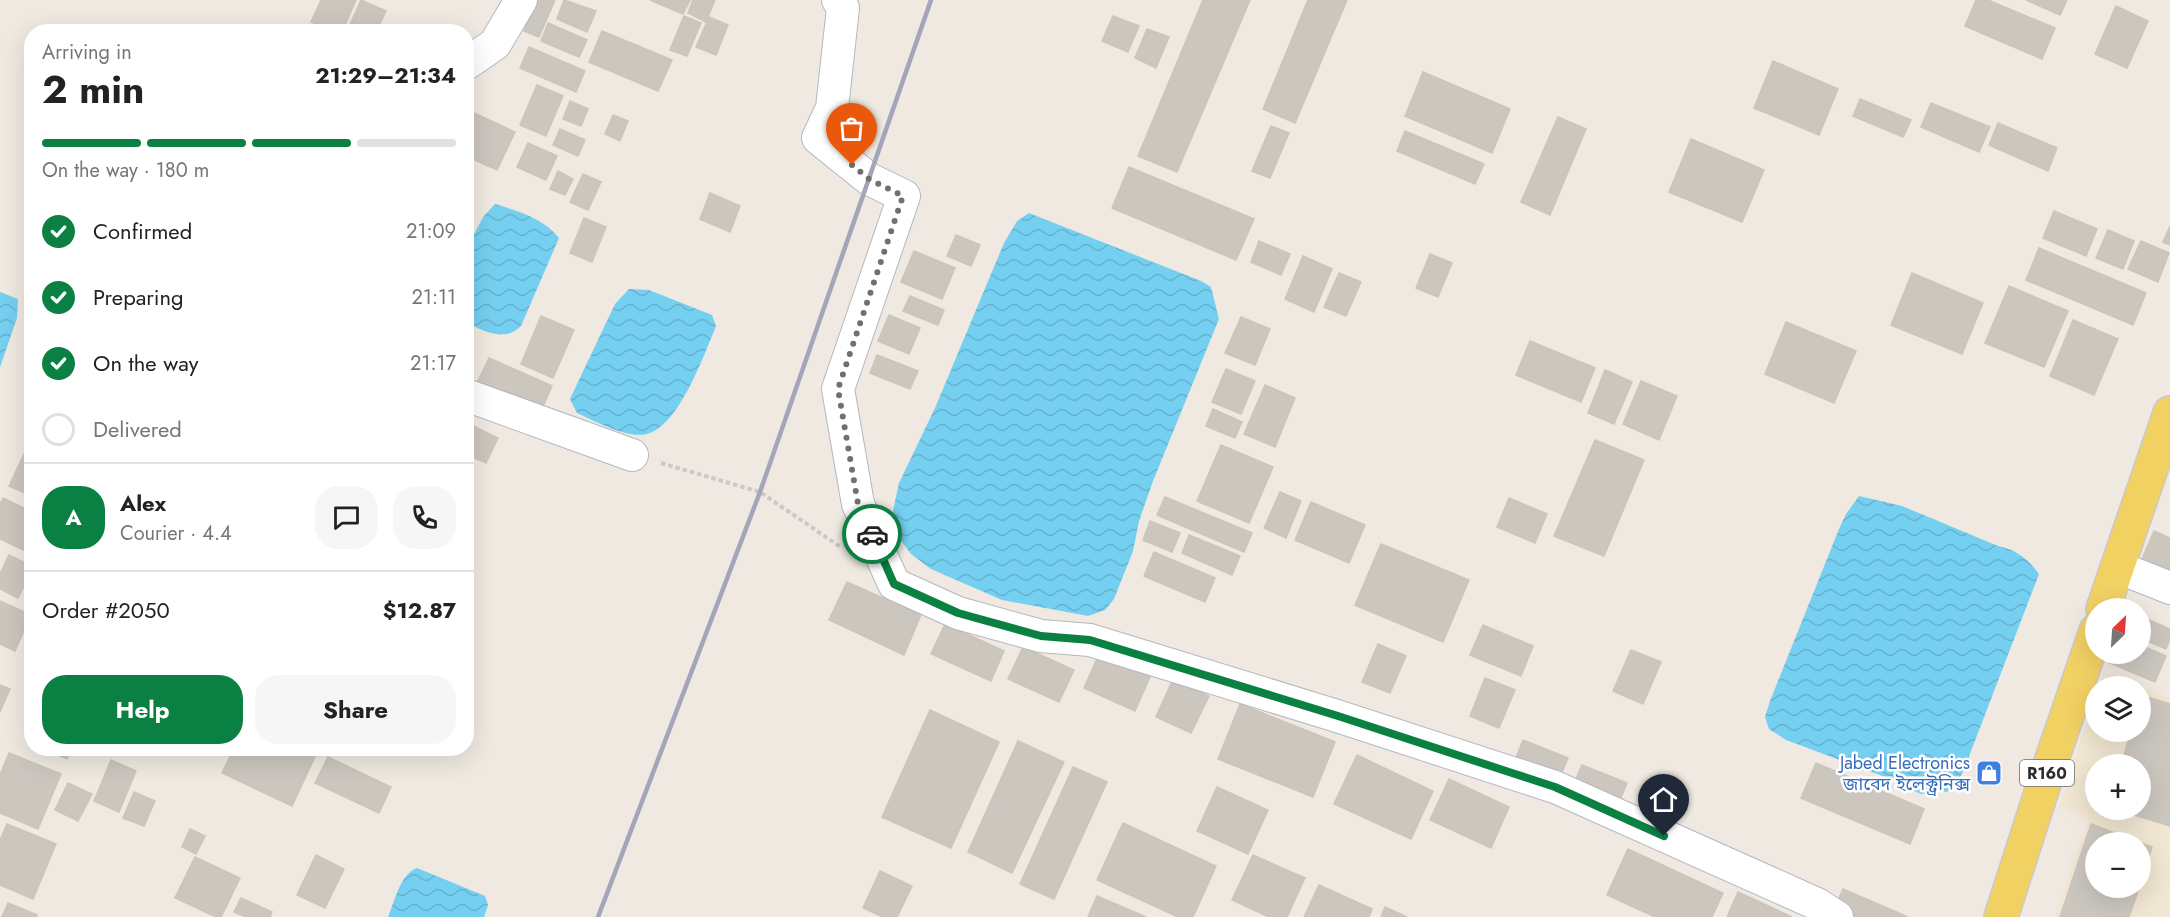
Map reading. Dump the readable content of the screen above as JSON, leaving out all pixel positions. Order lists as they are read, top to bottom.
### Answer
{
  "streets": {
    "main road": ["R160"]
  },
  "places": {
    "shop": ["Jabed Electronics জাবেদ ইলেক্ট্রনিক্স"]
  },
  "north": "top right",
  "page": {
    "heading": ["2 min", "Arriving in", "21:29–21:34"],
    "panel": [
      "Alex",
      "Courier · 4.4",
      "Order #2050",
      "$12.87"
    ],
    "bar": "On the way · 180 m",
    "list": [
      ["Confirmed", "21:09"],
      ["Preparing", "21:11"],
      ["On the way", "21:17"],
      "Delivered"
    ],
    "round": "A",
    "map_buttons": ["+", "−"],
    "buttons": ["Help", "Share"]
  }
}
